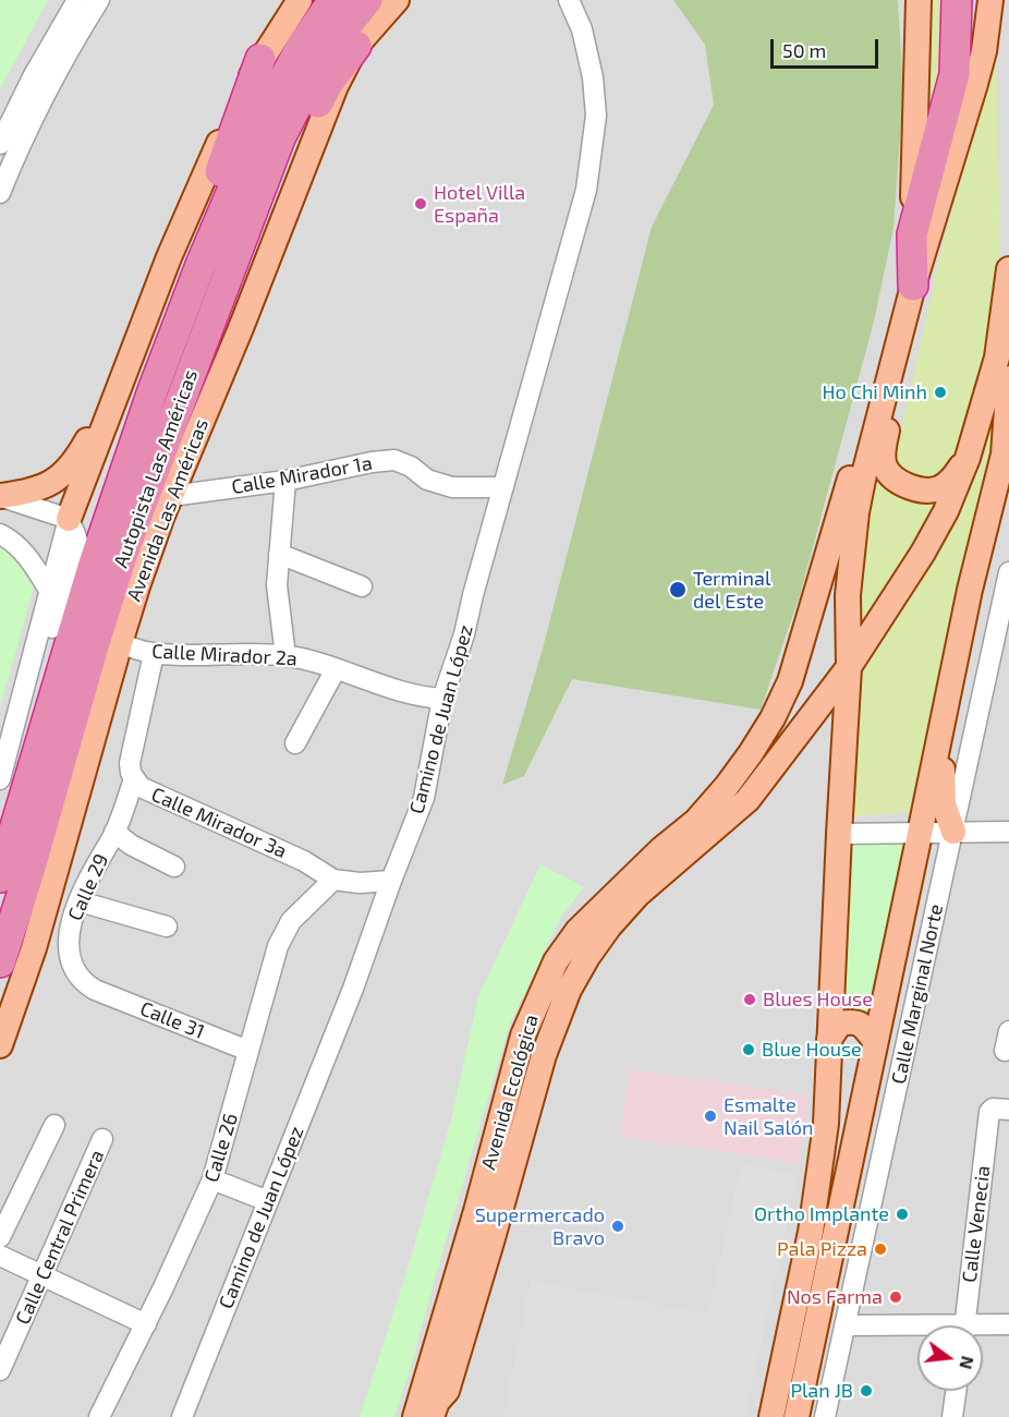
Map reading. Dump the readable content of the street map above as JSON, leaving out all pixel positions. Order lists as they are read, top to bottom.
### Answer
{
  "streets": {
    "highway": ["Autopista Las Américas"],
    "main road": ["Avenida Las Américas", "Avenida Ecológica"],
    "street": [
      "Calle Mirador 1a",
      "Calle Mirador 2a",
      "Camino de Juan López",
      "Calle Mirador 3a",
      "Calle 29",
      "Calle Marginal Norte",
      "Calle 31",
      "Calle 26",
      "Calle Venecia",
      "Calle Central Primera"
    ]
  },
  "crossings": [
    ["Calle Mirador 1a", "Avenida Las Américas"],
    ["Calle Mirador 1a", "Camino de Juan López"],
    ["Avenida Las Américas", "Calle Mirador 2a"],
    ["Calle Mirador 2a", "Camino de Juan López"],
    ["Calle Mirador 2a", "Calle Mirador 3a"],
    ["Camino de Juan López", "Calle Mirador 3a"],
    ["Calle Mirador 3a", "Calle 29"],
    ["Calle Mirador 3a", "Calle 26"],
    ["Calle 29", "Calle 31"],
    ["Calle 31", "Calle 26"]
  ],
  "places": [
    "Hotel Villa España",
    "Ho Chi Minh",
    "Terminal del Este",
    "Blues House",
    "Blue House",
    "Esmalte Nail Salón",
    "Ortho Implante",
    "Supermercado Bravo",
    "Pala Pizza",
    "Nos Farma",
    "Plan JB"
  ],
  "scale_bar": "50 m",
  "north": "right"
}
